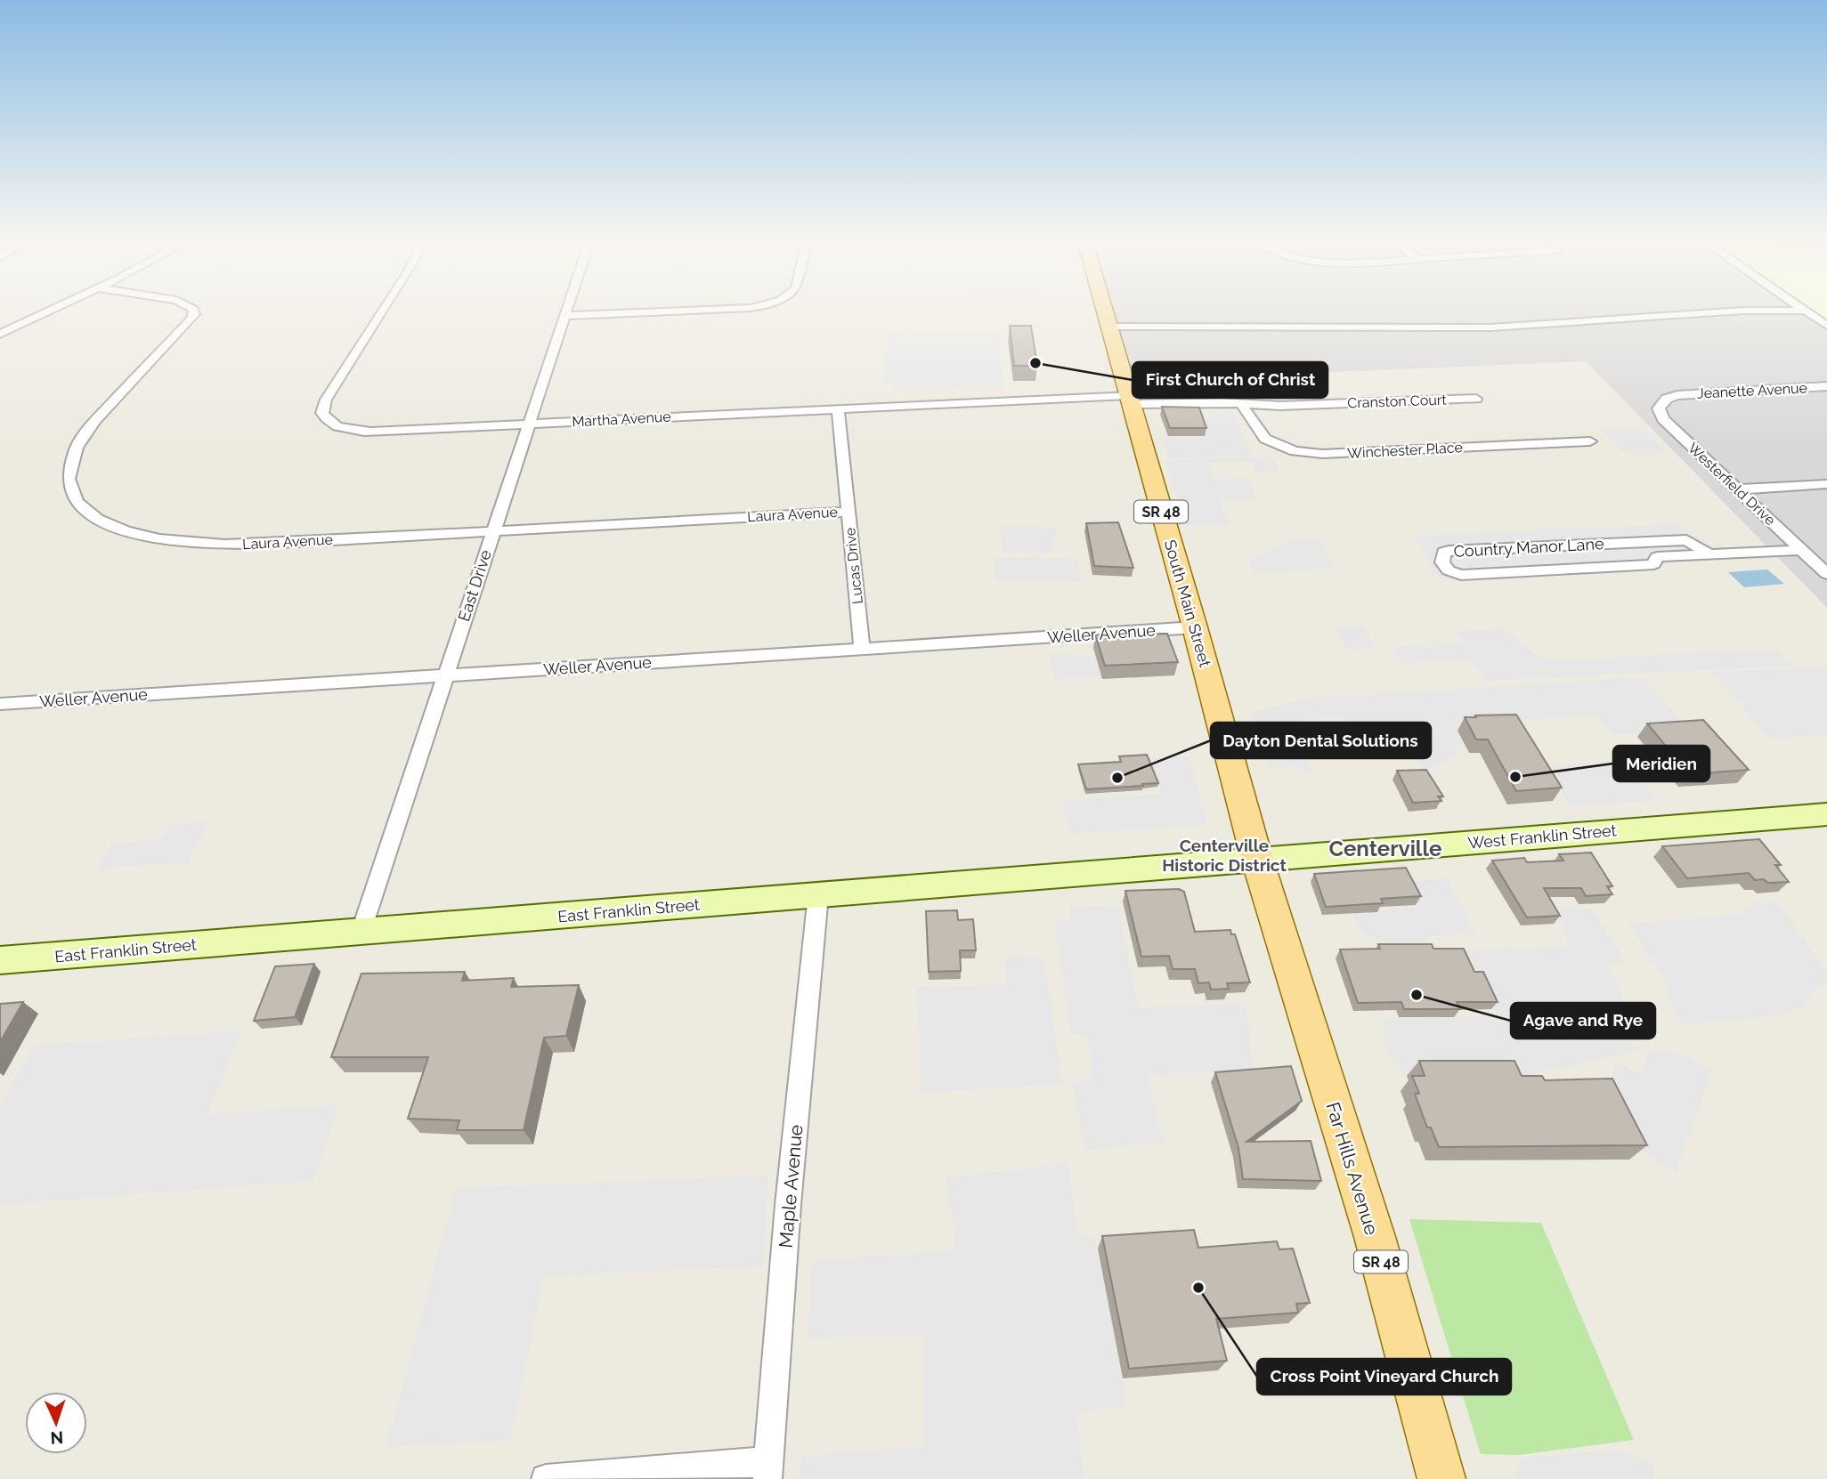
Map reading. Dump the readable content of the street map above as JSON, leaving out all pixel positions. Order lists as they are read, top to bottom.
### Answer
{
  "streets": {
    "main road": ["SR 48", "South Main Street", "Far Hills Avenue"],
    "street": [
      "Jeanette Avenue",
      "Cranston Court",
      "Martha Avenue",
      "Winchester Place",
      "Westerfield Drive",
      "Laura Avenue",
      "Country Manor Lane",
      "Lucas Drive",
      "East Drive",
      "Weller Avenue",
      "West Franklin Street",
      "East Franklin Street",
      "Maple Avenue"
    ]
  },
  "crossings": [
    ["Jeanette Avenue", "Westerfield Drive"],
    ["Cranston Court", "Martha Avenue"],
    ["Cranston Court", "Winchester Place"],
    ["Cranston Court", "South Main Street"],
    ["Martha Avenue", "Lucas Drive"],
    ["Martha Avenue", "East Drive"],
    ["Martha Avenue", "South Main Street"],
    ["Westerfield Drive", "Country Manor Lane"],
    ["Laura Avenue", "Lucas Drive"],
    ["Laura Avenue", "East Drive"],
    ["Lucas Drive", "Weller Avenue"],
    ["East Drive", "Weller Avenue"],
    ["East Drive", "East Franklin Street"],
    ["South Main Street", "Weller Avenue"],
    ["South Main Street", "West Franklin Street"],
    ["South Main Street", "East Franklin Street"],
    ["South Main Street", "Far Hills Avenue"],
    ["West Franklin Street", "East Franklin Street"],
    ["West Franklin Street", "Far Hills Avenue"],
    ["East Franklin Street", "Far Hills Avenue"],
    ["East Franklin Street", "Maple Avenue"]
  ],
  "districts": ["Centerville Historic District", "Centerville"],
  "places": [
    "First Church of Christ",
    "Meridien",
    "Dayton Dental Solutions",
    "Agave and Rye",
    "Cross Point Vineyard Church"
  ],
  "north": "bottom"
}
